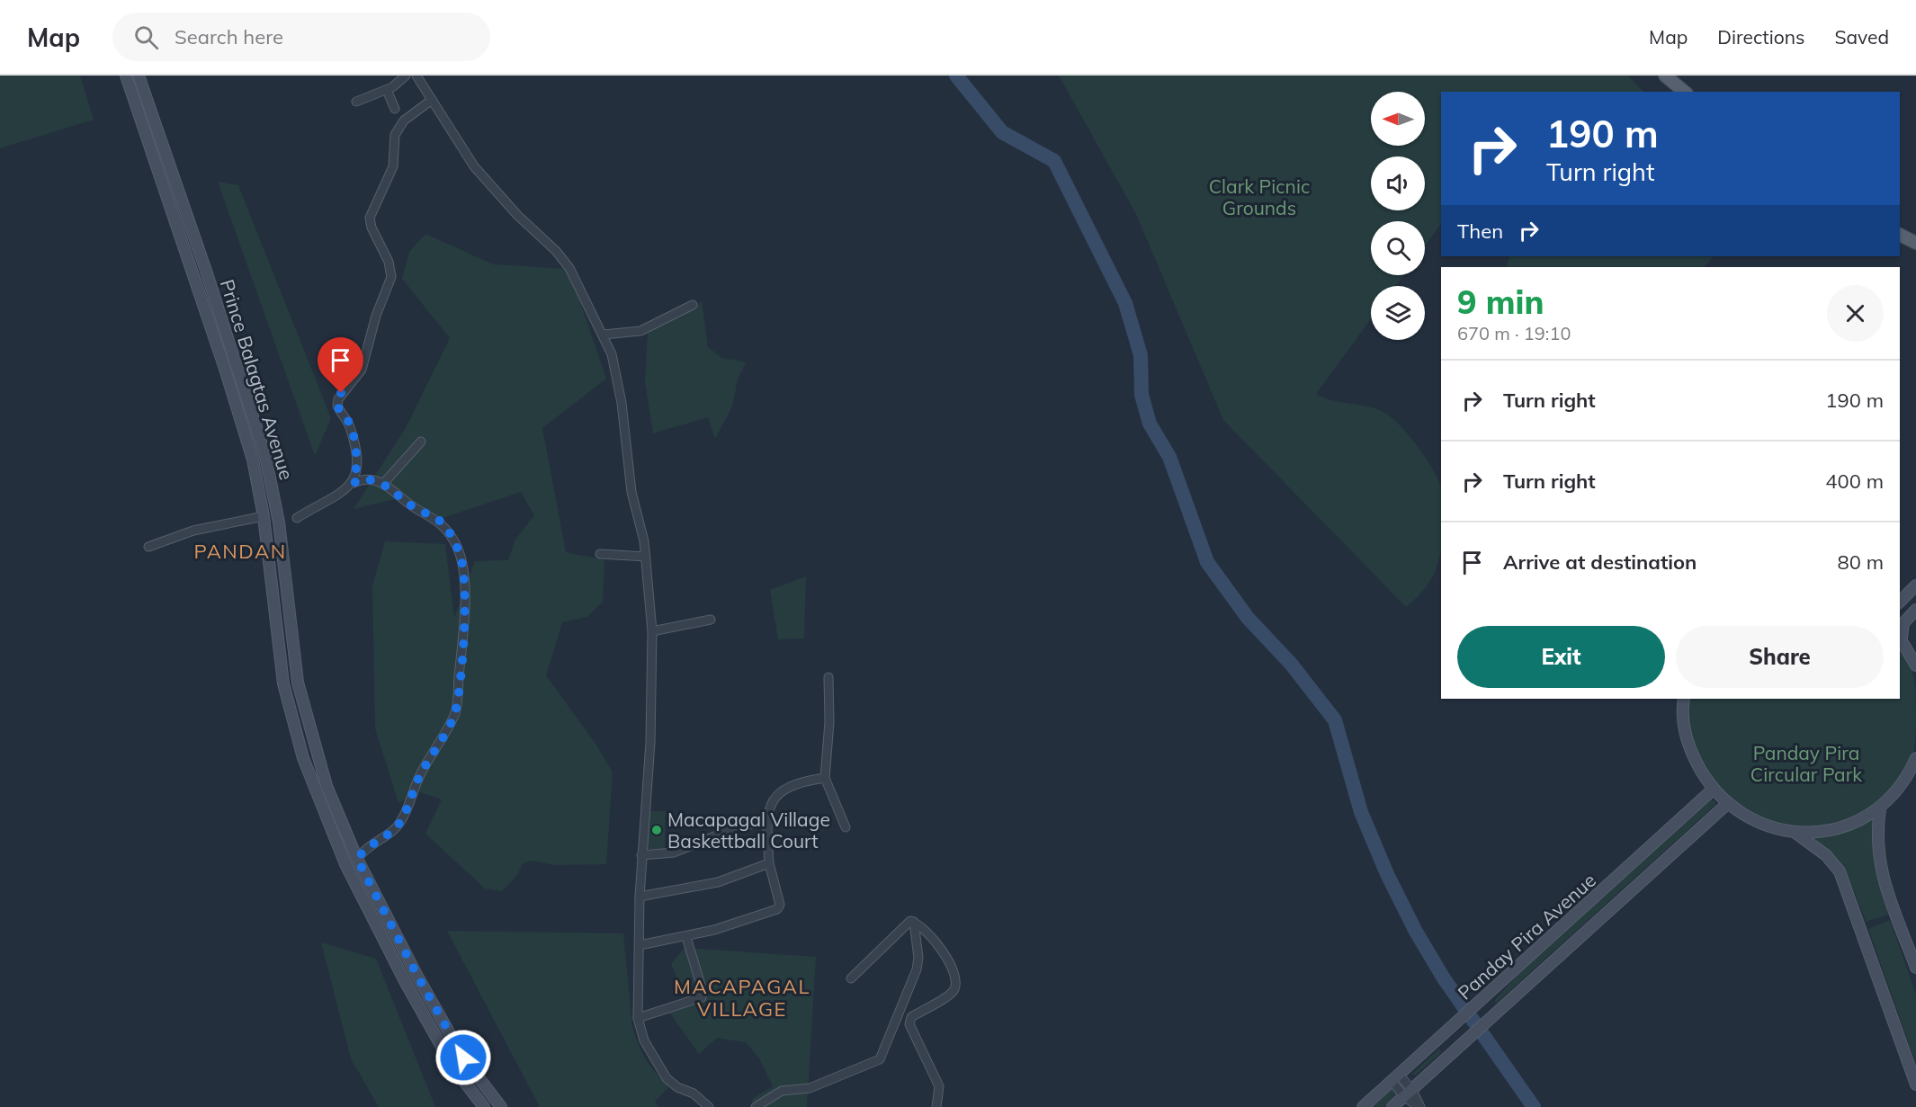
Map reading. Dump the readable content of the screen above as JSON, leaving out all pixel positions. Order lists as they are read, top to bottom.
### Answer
{
  "streets": {
    "main road": ["Prince Balagtas Avenue", "Panday Pira Avenue"]
  },
  "districts": ["PANDAN", "MACAPAGAL VILLAGE"],
  "parks": ["Clark Picnic Grounds", "Panday Pira Circular Park"],
  "places": ["Macapagal Village Baskettball Court"],
  "north": "left",
  "page": {
    "header": "Map",
    "search": "Search here",
    "nav": ["Map", "Directions", "Saved"],
    "turn": ["190 m", "Turn right"],
    "then": "Then",
    "heading": ["9 min", "670 m · 19:10"],
    "list": [
      {
        "name": "Turn right",
        "value": "190 m"
      },
      {
        "name": "Turn right",
        "value": "400 m"
      },
      {
        "name": "Arrive at destination",
        "value": "80 m"
      }
    ],
    "buttons": ["Exit", "Share"]
  }
}
